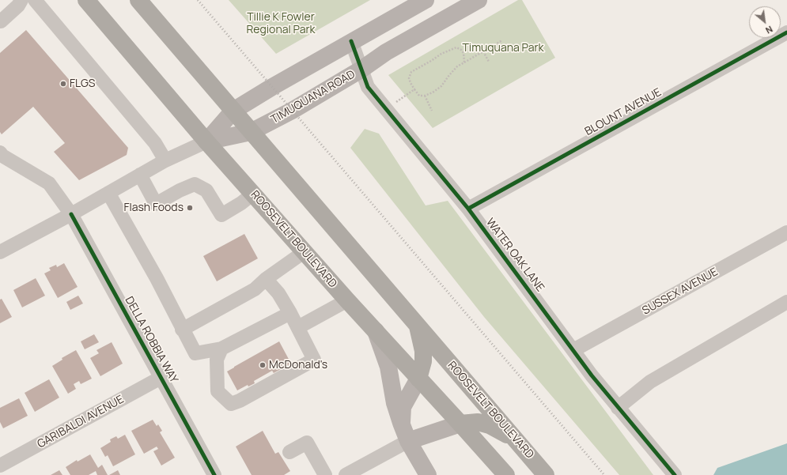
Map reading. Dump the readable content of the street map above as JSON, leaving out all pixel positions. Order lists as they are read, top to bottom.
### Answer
{
  "streets": {
    "highway": ["ROOSEVELT BOULEVARD"],
    "main road": ["TIMUQUANA ROAD"],
    "street": [
      "BLOUNT AVENUE",
      "WATER OAK LANE",
      "SUSSEX AVENUE",
      "DELLA ROBBIA WAY",
      "GARIBALDI AVENUE"
    ]
  },
  "crossings": [
    ["TIMUQUANA ROAD", "ROOSEVELT BOULEVARD"],
    ["TIMUQUANA ROAD", "WATER OAK LANE"],
    ["TIMUQUANA ROAD", "DELLA ROBBIA WAY"],
    ["BLOUNT AVENUE", "WATER OAK LANE"],
    ["WATER OAK LANE", "SUSSEX AVENUE"],
    ["DELLA ROBBIA WAY", "GARIBALDI AVENUE"]
  ],
  "parks": ["Tillie K Fowler Regional Park", "Timuquana Park"],
  "places": ["FLGS", "Flash Foods", "McDonald's"],
  "north": "bottom right"
}
